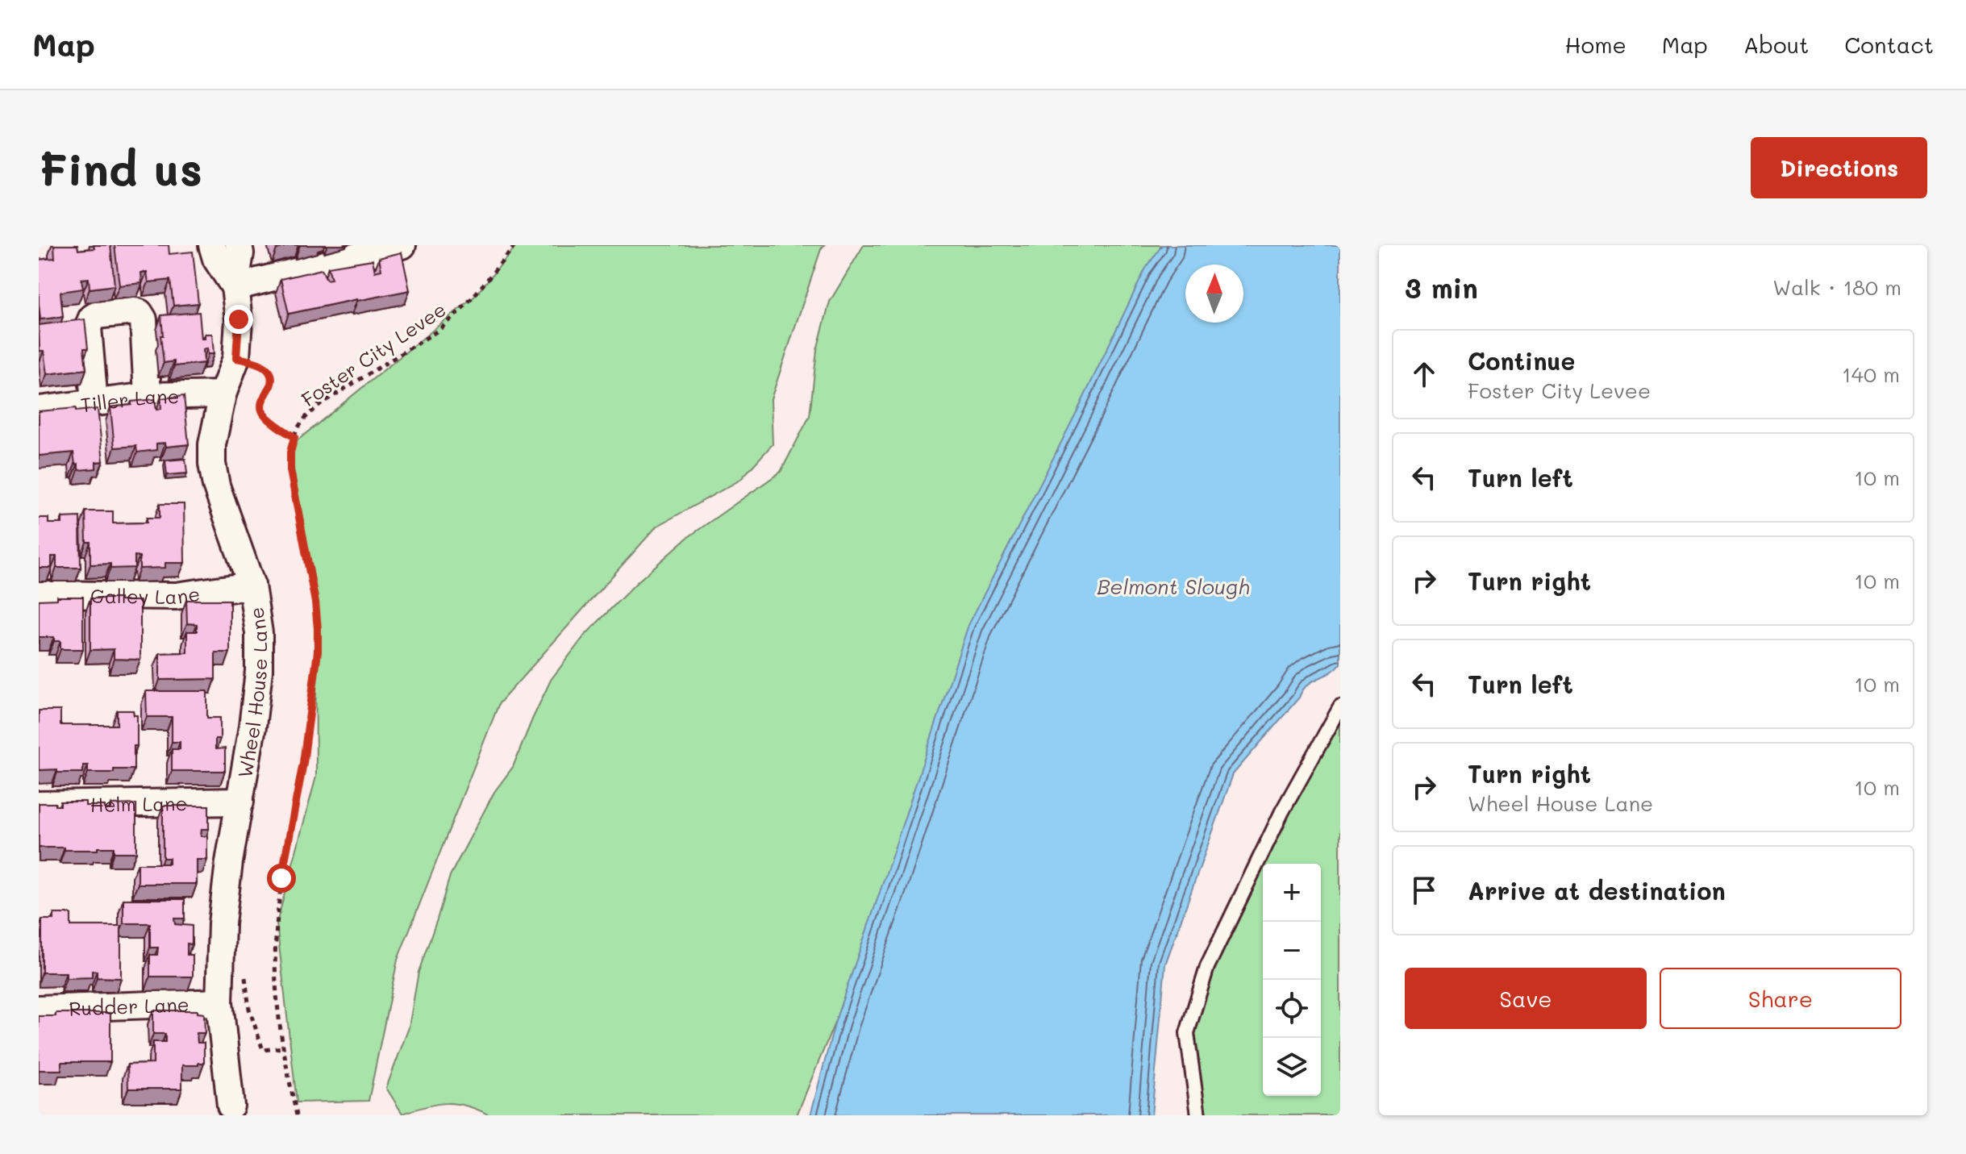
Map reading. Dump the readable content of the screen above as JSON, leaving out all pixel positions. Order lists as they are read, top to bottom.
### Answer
{
  "streets": {
    "street": [
      "Tiller Lane",
      "Galley Lane",
      "Wheel House Lane",
      "Helm Lane",
      "Rudder Lane"
    ],
    "path": ["Foster City Levee"]
  },
  "crossings": [
    ["Tiller Lane", "Wheel House Lane"],
    ["Galley Lane", "Wheel House Lane"],
    ["Wheel House Lane", "Helm Lane"],
    ["Wheel House Lane", "Rudder Lane"]
  ],
  "water": ["Belmont Slough"],
  "north": "top",
  "page": {
    "header": "Map",
    "nav": [
      "Home",
      "Map",
      "About",
      "Contact"
    ],
    "buttons": [
      "Directions",
      ["Save", "Share"]
    ],
    "title": "Find us",
    "heading": ["3 min", "Walk · 180 m"],
    "list": [
      ["Continue", "Foster City Levee", "140 m"],
      ["Turn left", "10 m"],
      ["Turn right", "10 m"],
      ["Turn left", "10 m"],
      ["Turn right", "Wheel House Lane", "10 m"],
      "Arrive at destination"
    ],
    "map_buttons": ["+", "−"]
  }
}
